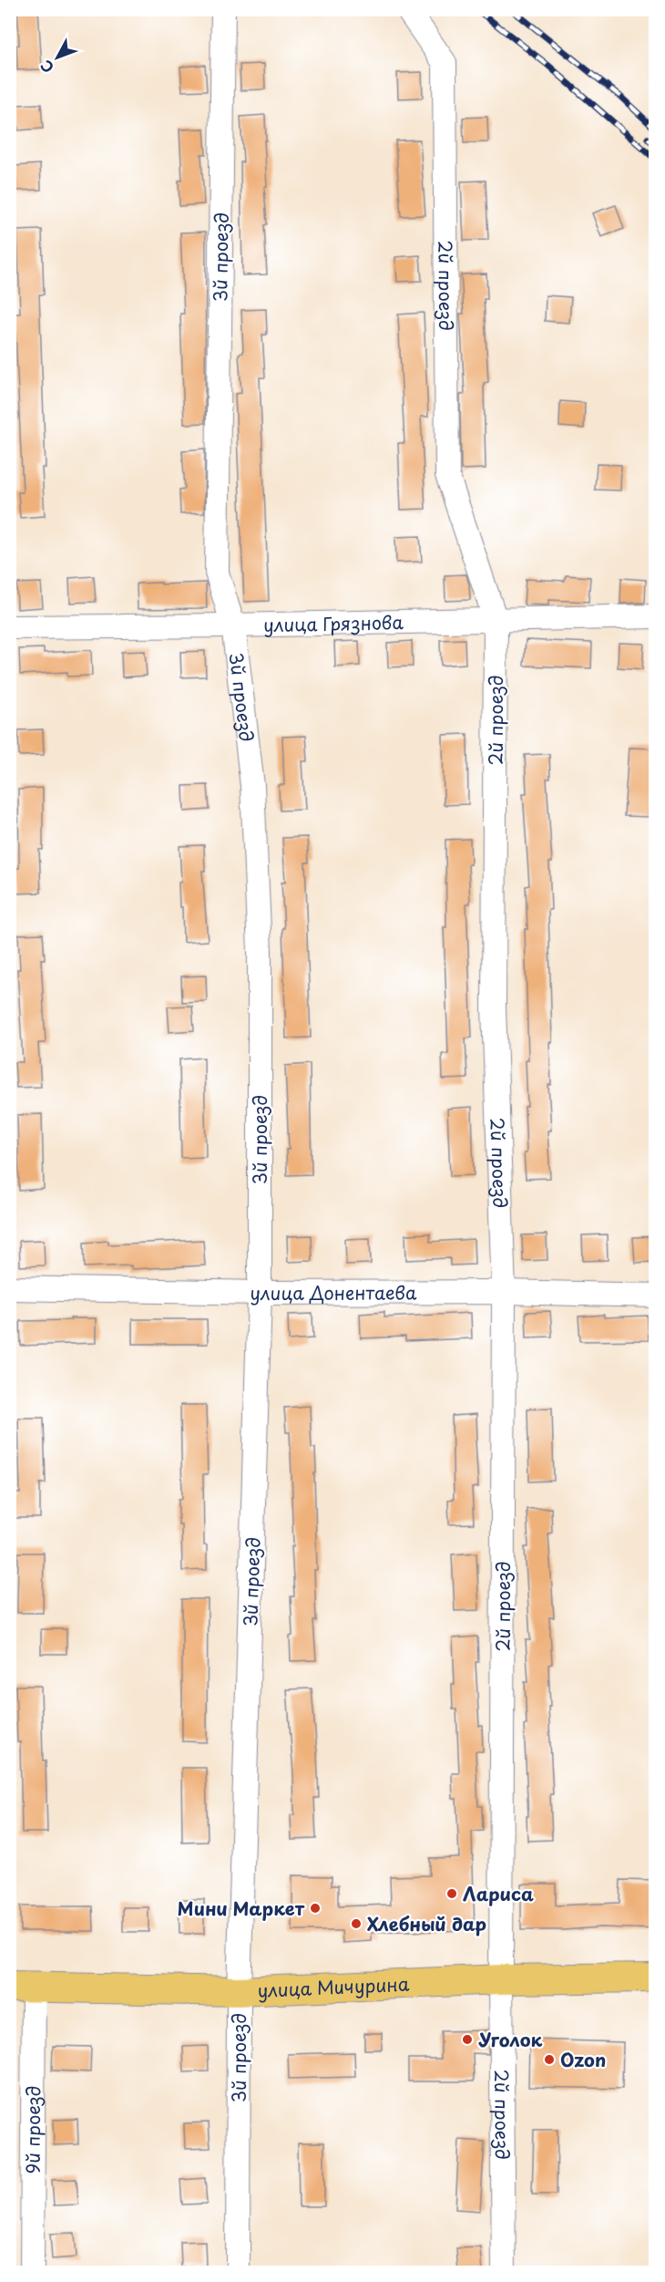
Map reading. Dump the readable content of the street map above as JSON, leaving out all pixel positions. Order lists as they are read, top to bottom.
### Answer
{
  "streets": {
    "main road": ["улица Мичурина"],
    "street": [
      "3й проезд",
      "2й проезд",
      "улица Грязнова",
      "улица Донентаева",
      "9й проезд"
    ]
  },
  "crossings": [
    ["3й проезд", "улица Грязнова"],
    ["3й проезд", "улица Донентаева"],
    ["3й проезд", "улица Мичурина"],
    ["2й проезд", "улица Грязнова"],
    ["2й проезд", "улица Донентаева"],
    ["2й проезд", "улица Мичурина"],
    ["улица Мичурина", "9й проезд"]
  ],
  "places": [
    "Лариса",
    "Мини Маркет",
    "Хлебный дар",
    "Уголок",
    "Ozon"
  ],
  "north": "bottom left"
}
